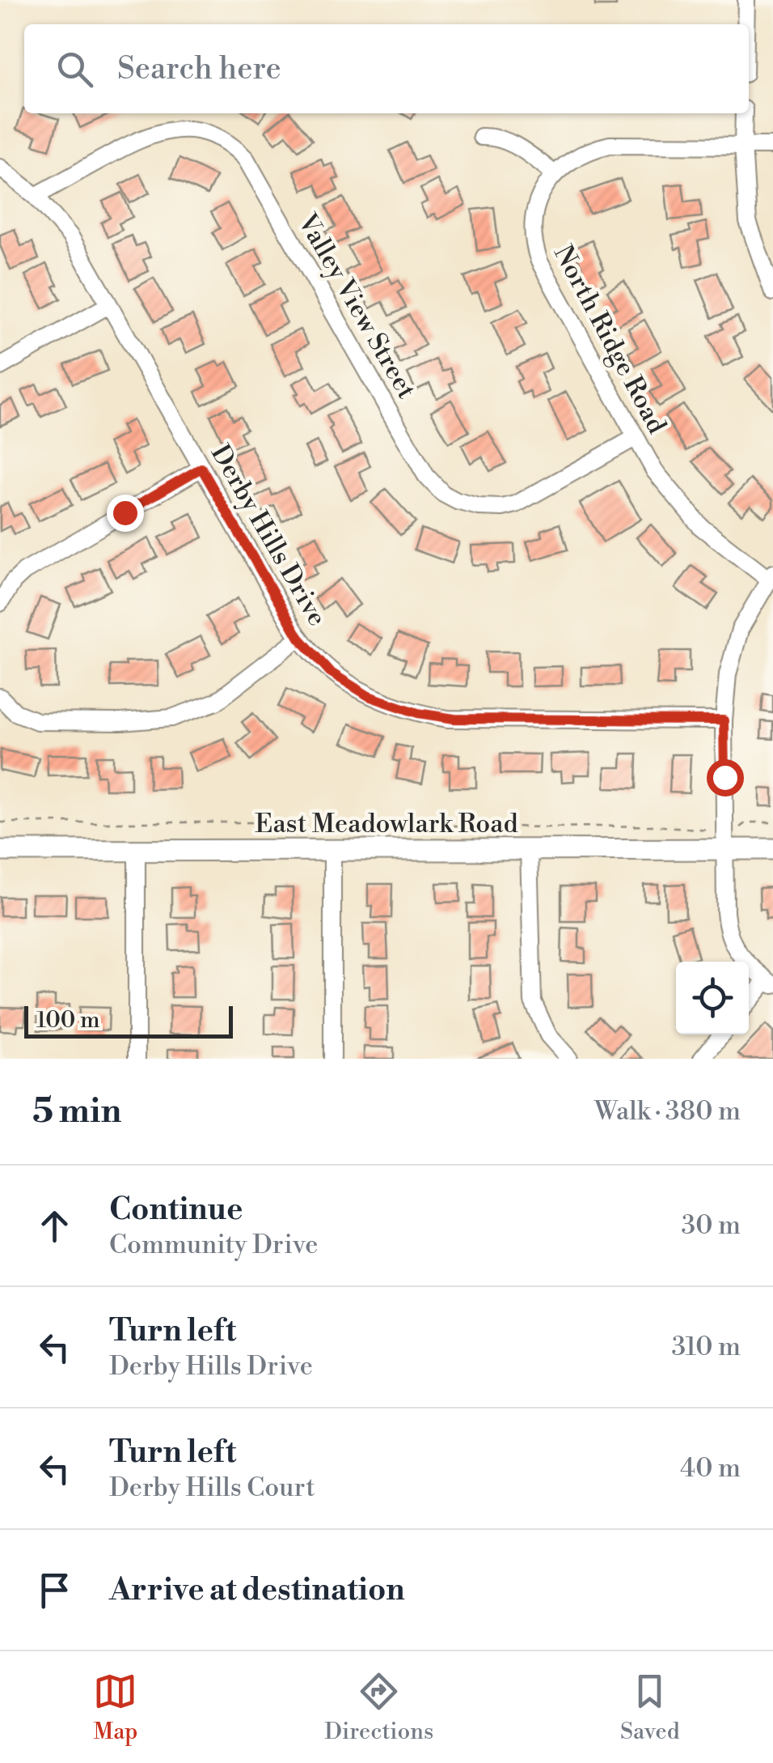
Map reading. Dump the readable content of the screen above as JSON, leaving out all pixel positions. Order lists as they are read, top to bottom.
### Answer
{
  "streets": {
    "main road": ["East Meadowlark Road"],
    "street": ["Valley View Street", "North Ridge Road", "Derby Hills Drive"]
  },
  "crossings": [
    ["Valley View Street", "North Ridge Road"],
    ["Valley View Street", "Derby Hills Drive"]
  ],
  "scale_bar": "100 m",
  "page": {
    "search": "Search here",
    "scale": "100 m",
    "heading": ["5 min", "Walk · 380 m"],
    "list": [
      ["Continue", "Community Drive", "30 m"],
      ["Turn left", "Derby Hills Drive", "310 m"],
      ["Turn left", "Derby Hills Court", "40 m"],
      "Arrive at destination"
    ],
    "nav": ["Map", "Directions", "Saved"]
  }
}
